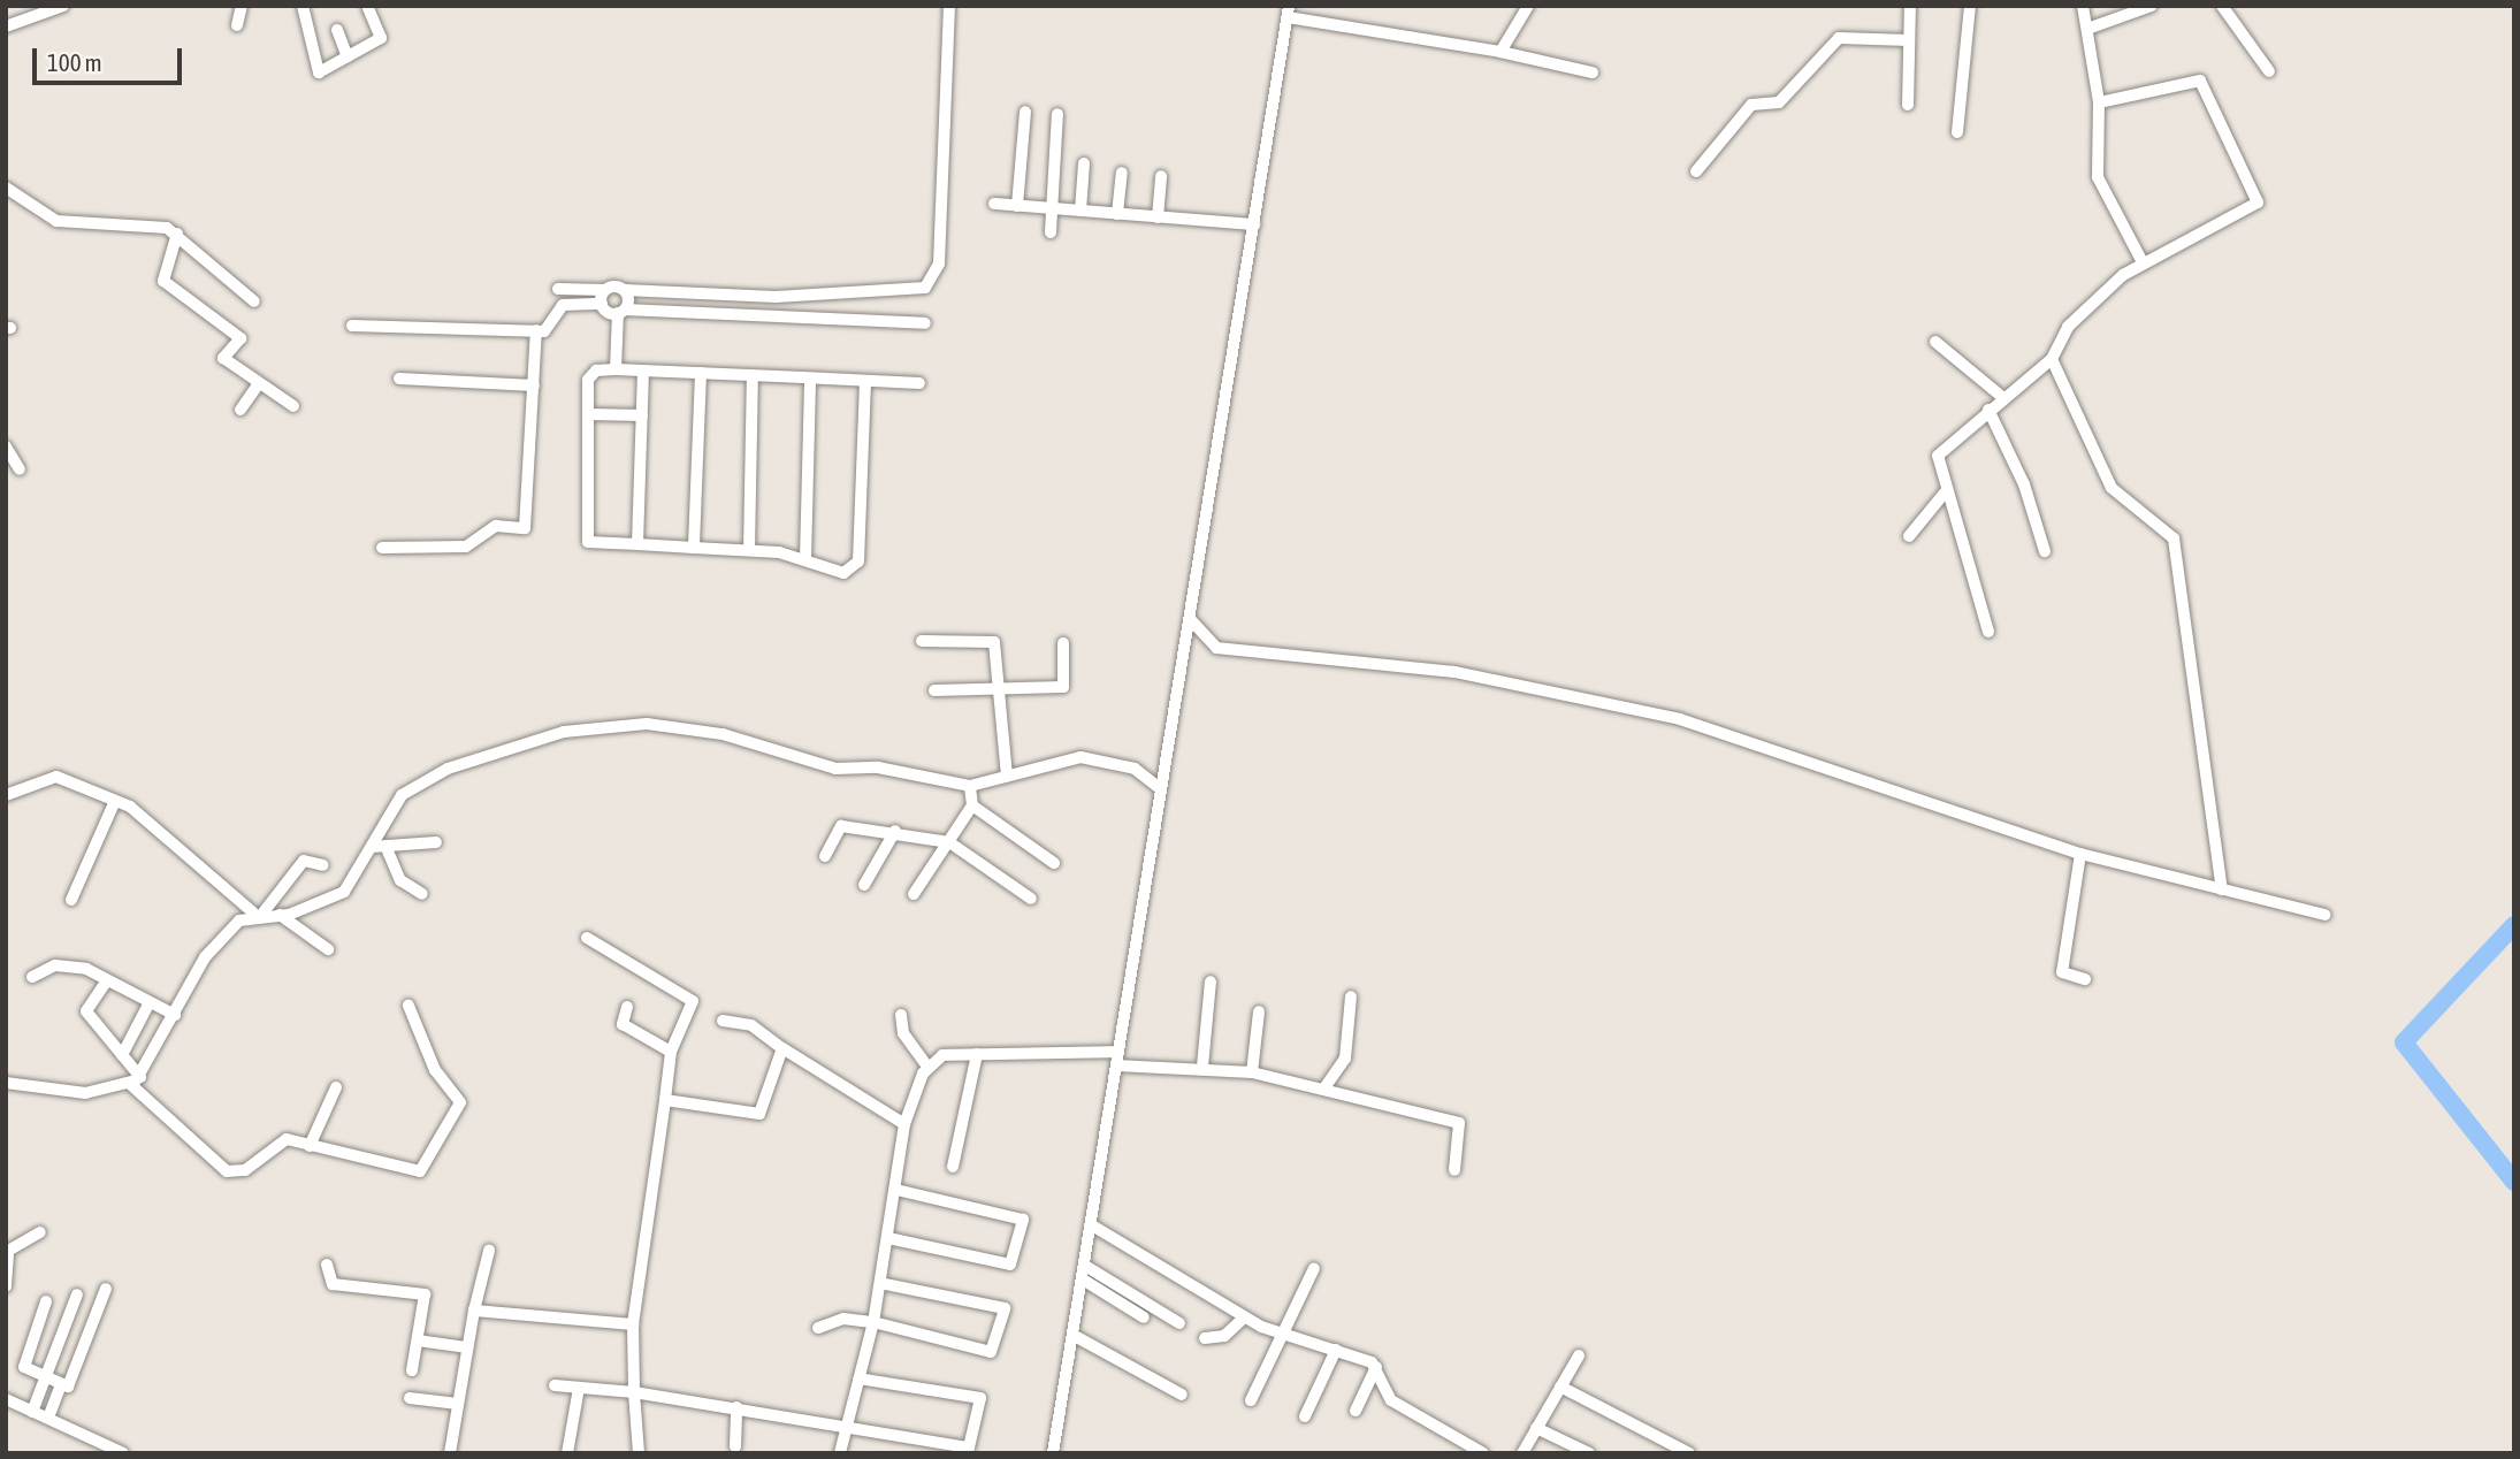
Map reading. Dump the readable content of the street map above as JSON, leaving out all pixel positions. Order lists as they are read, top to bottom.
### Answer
{
  "scale_bar": "100 m"
}
